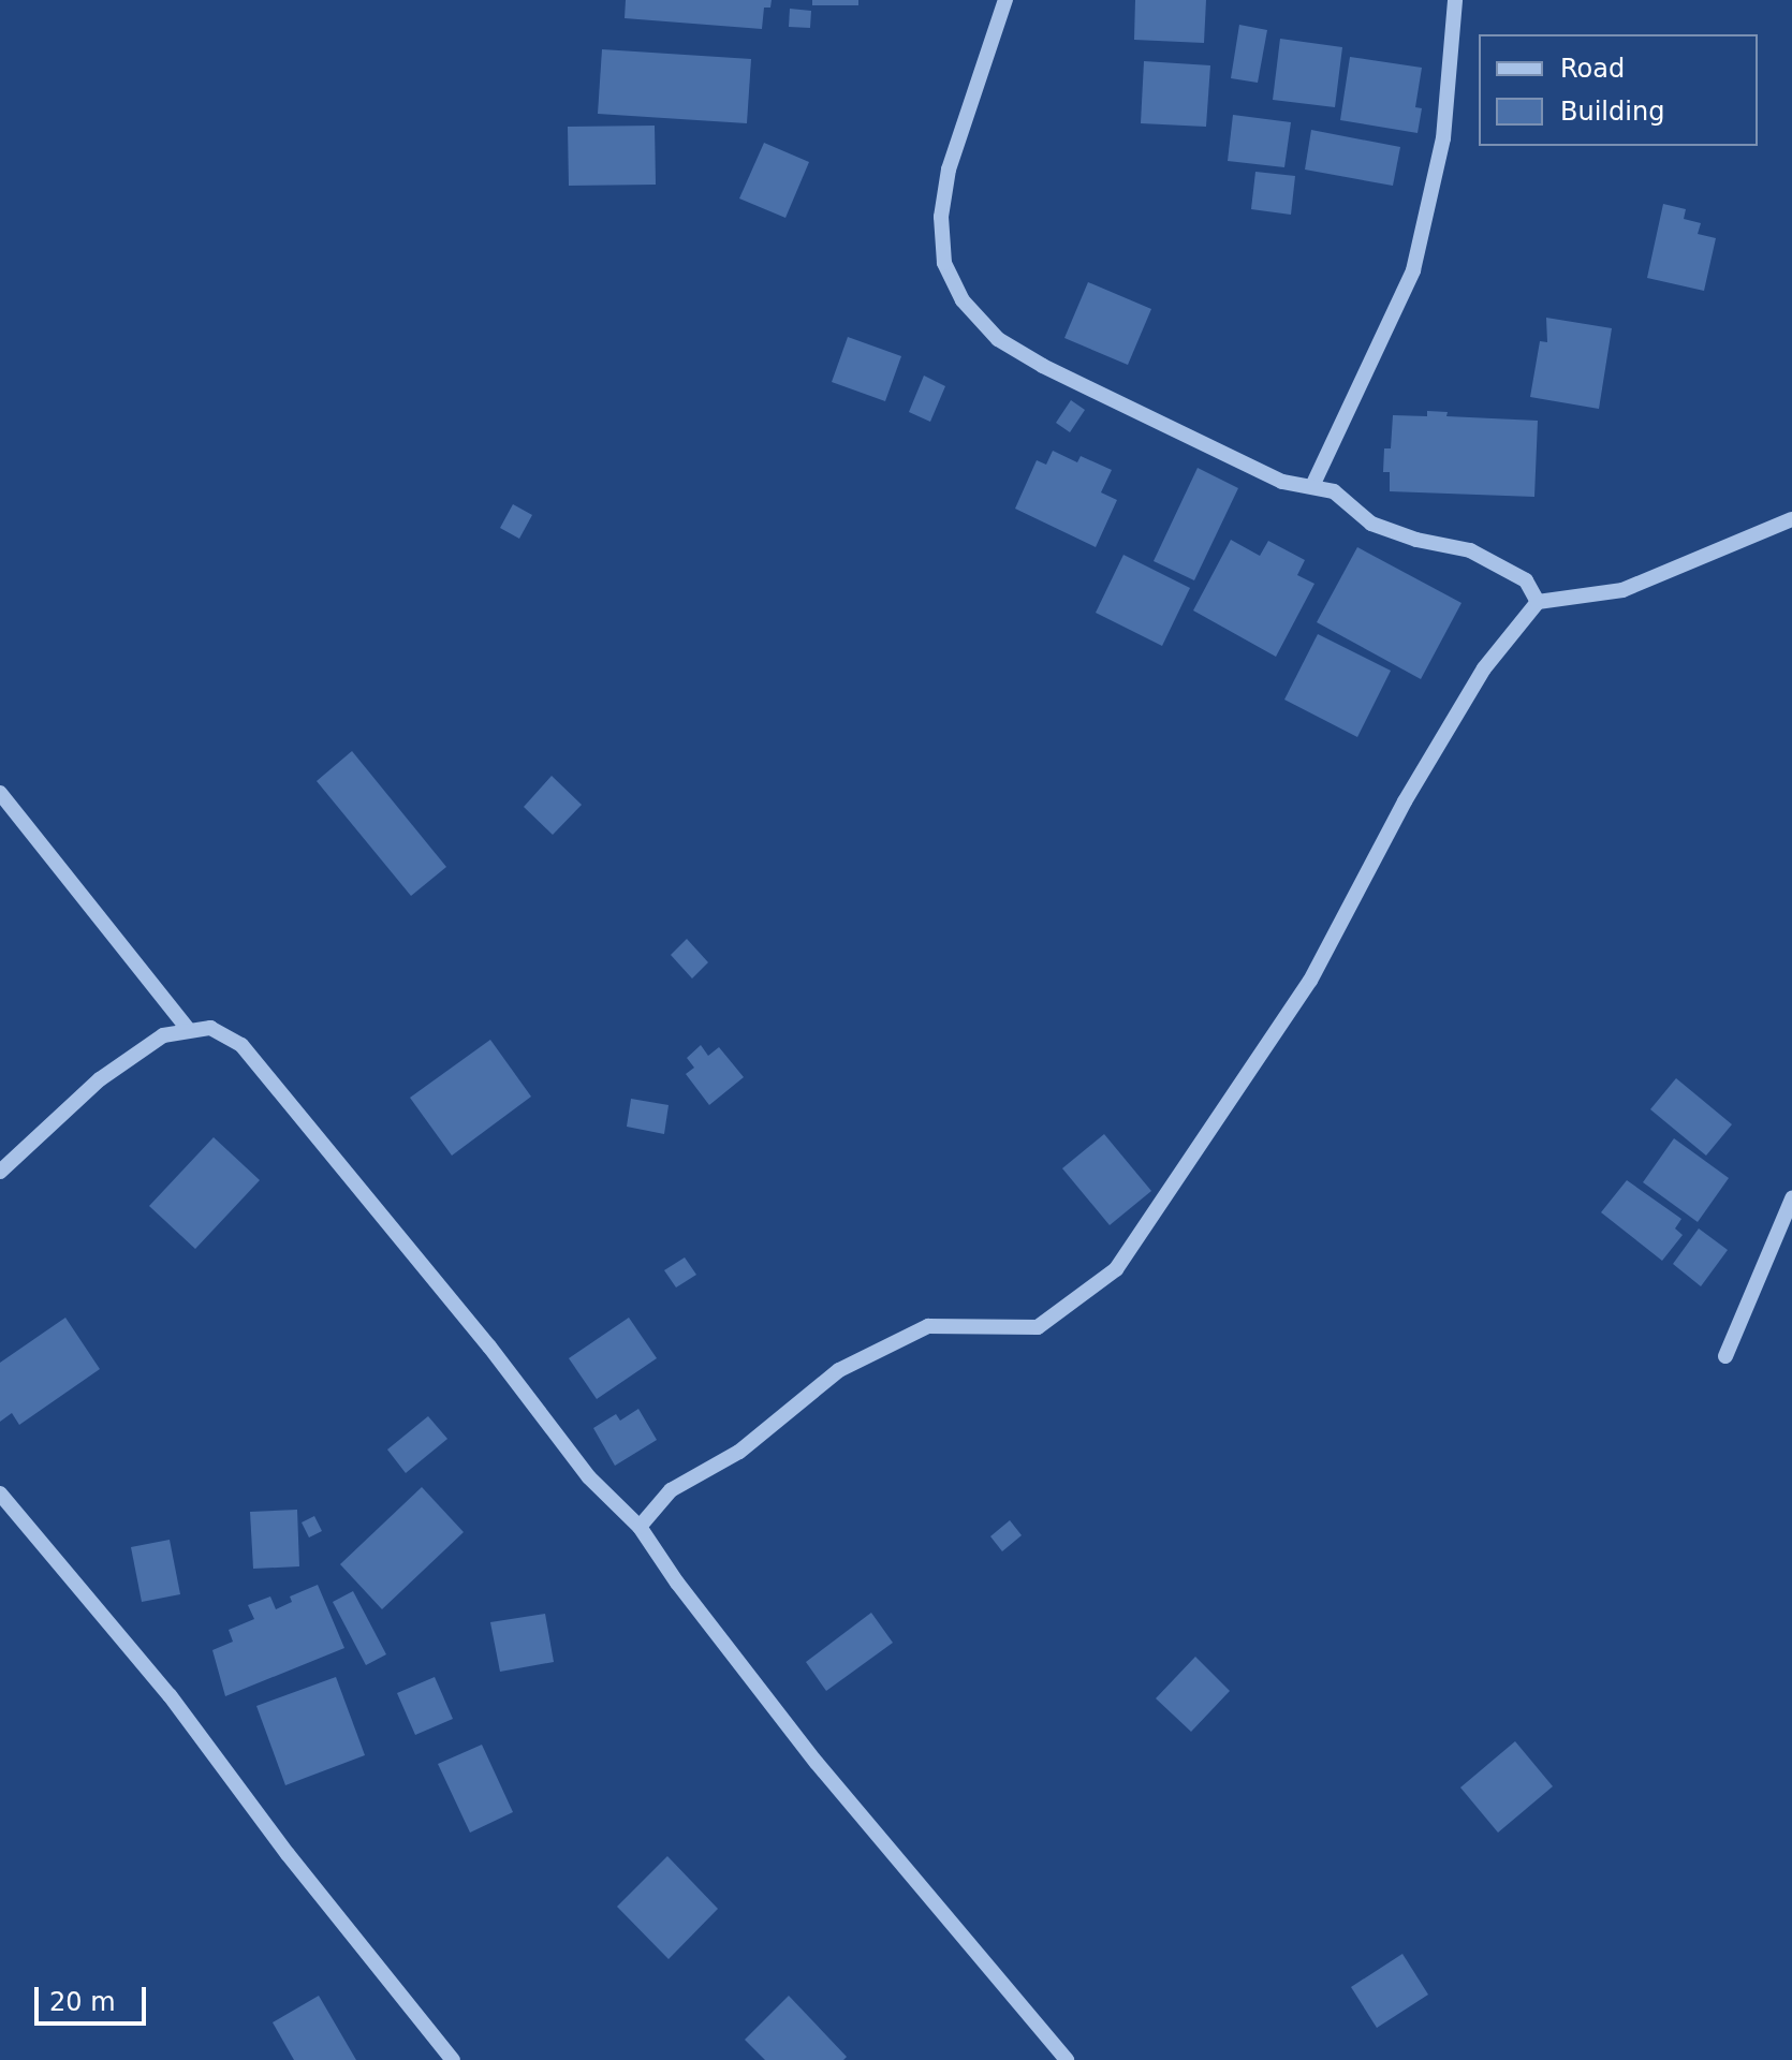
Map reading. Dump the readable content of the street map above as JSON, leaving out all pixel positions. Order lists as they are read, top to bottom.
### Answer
{
  "legend": ["Road", "Building"],
  "scale_bar": "20 m"
}
